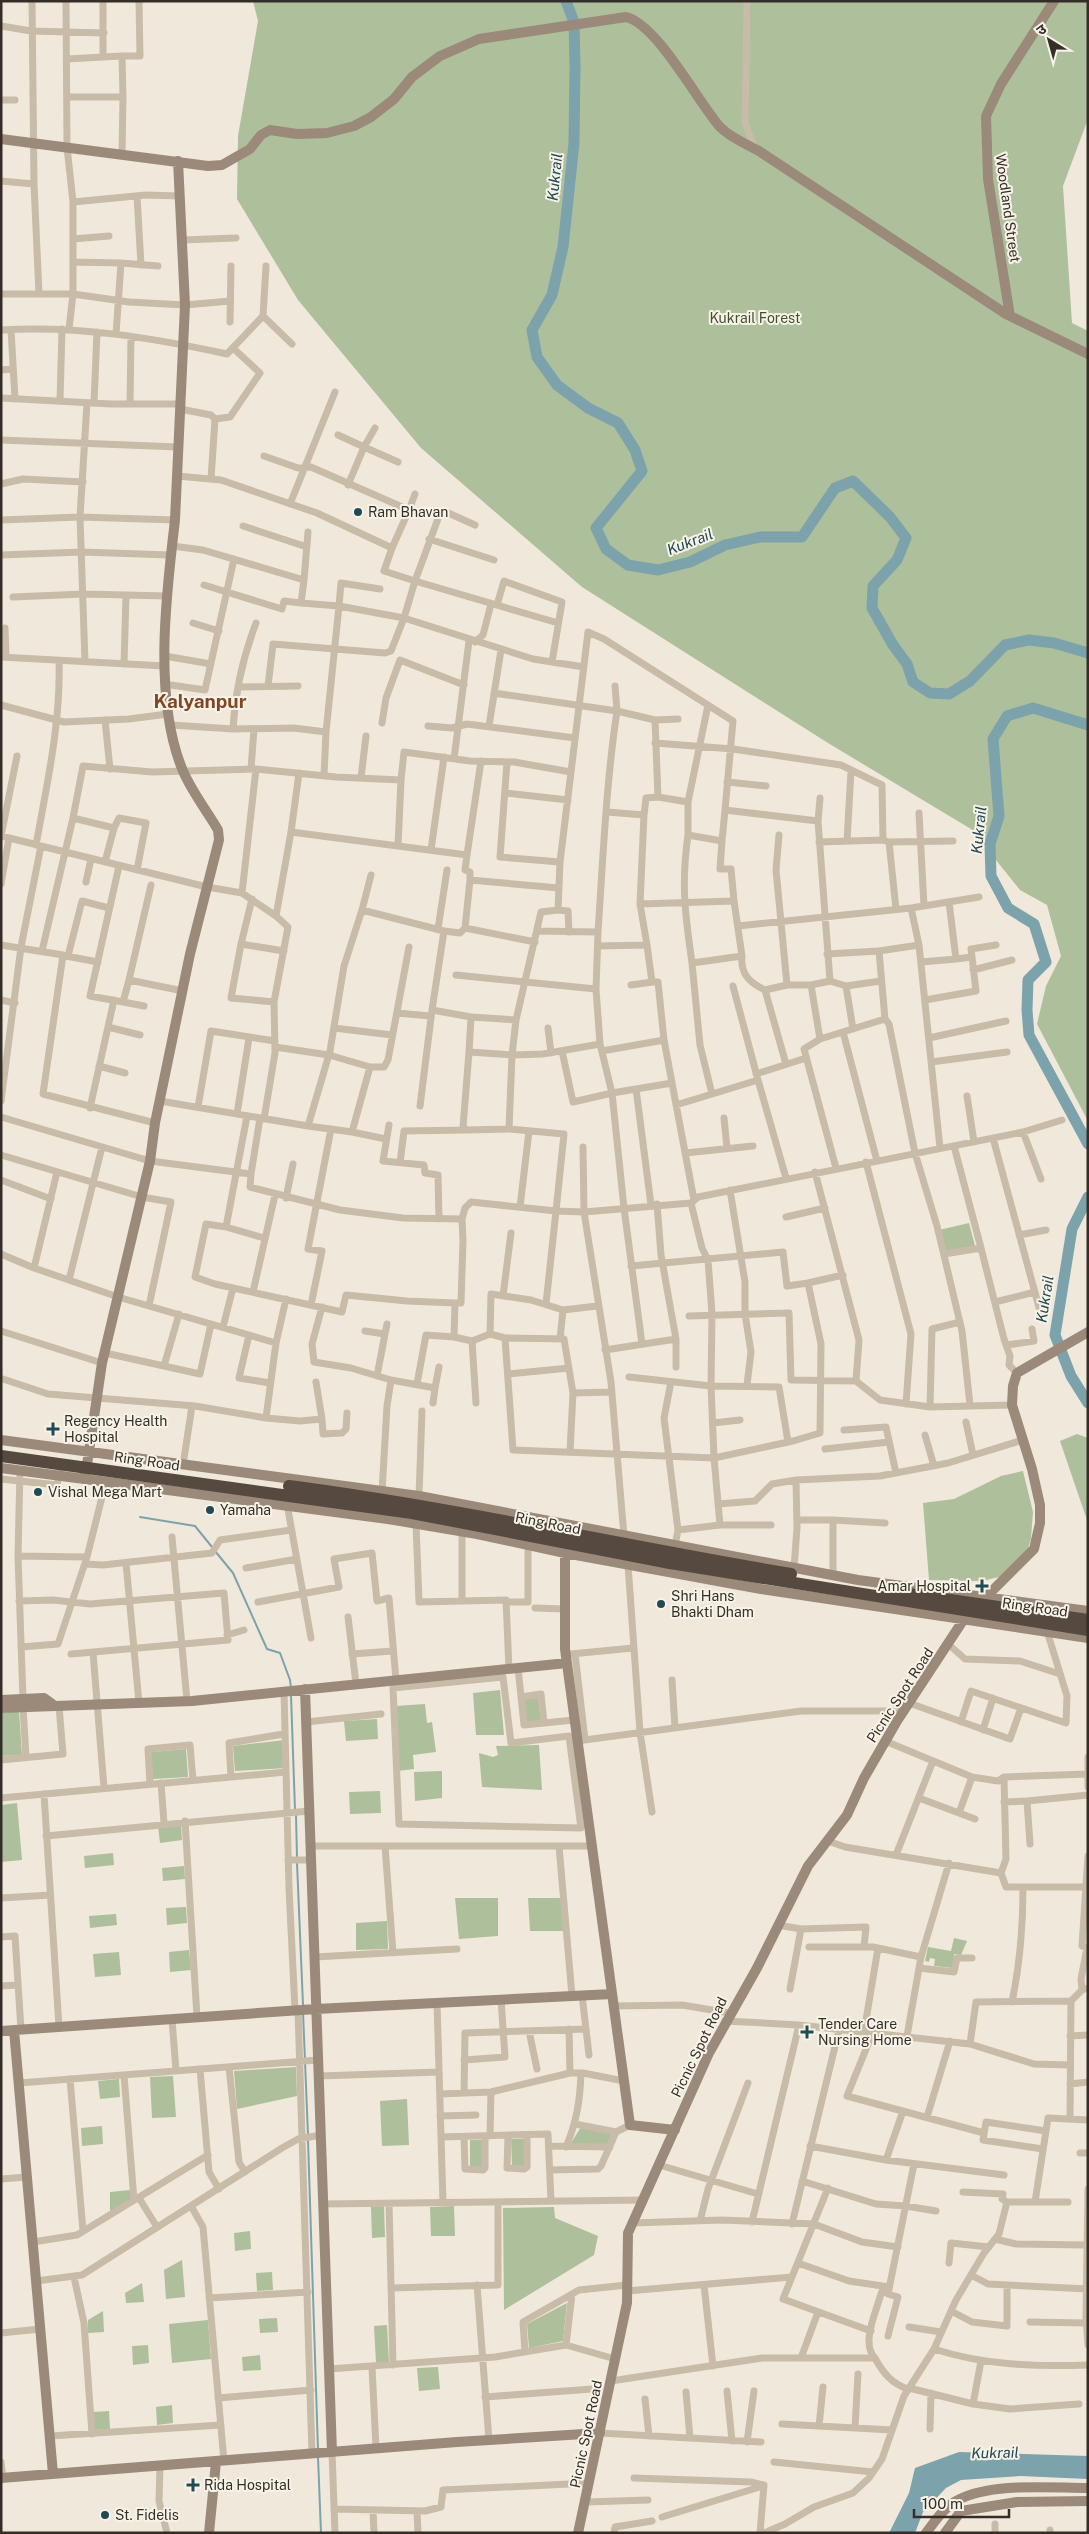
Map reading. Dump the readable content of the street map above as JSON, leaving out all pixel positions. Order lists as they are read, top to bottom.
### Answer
{
  "streets": {
    "highway": ["Ring Road"],
    "street": ["Woodland Street", "Picnic Spot Road"]
  },
  "districts": ["Kalyanpur"],
  "water": ["Kukrail"],
  "parks": ["Kukrail Forest"],
  "places": {
    "other": [
      "Ram Bhavan",
      "Vishal Mega Mart",
      "Yamaha",
      "Shri Hans Bhakti Dham",
      "St. Fidelis"
    ],
    "health": [
      "Regency Health Hospital",
      "Amar Hospital",
      "Tender Care Nursing Home",
      "Rida Hospital"
    ]
  },
  "scale_bar": "100 m",
  "north": "top left"
}
